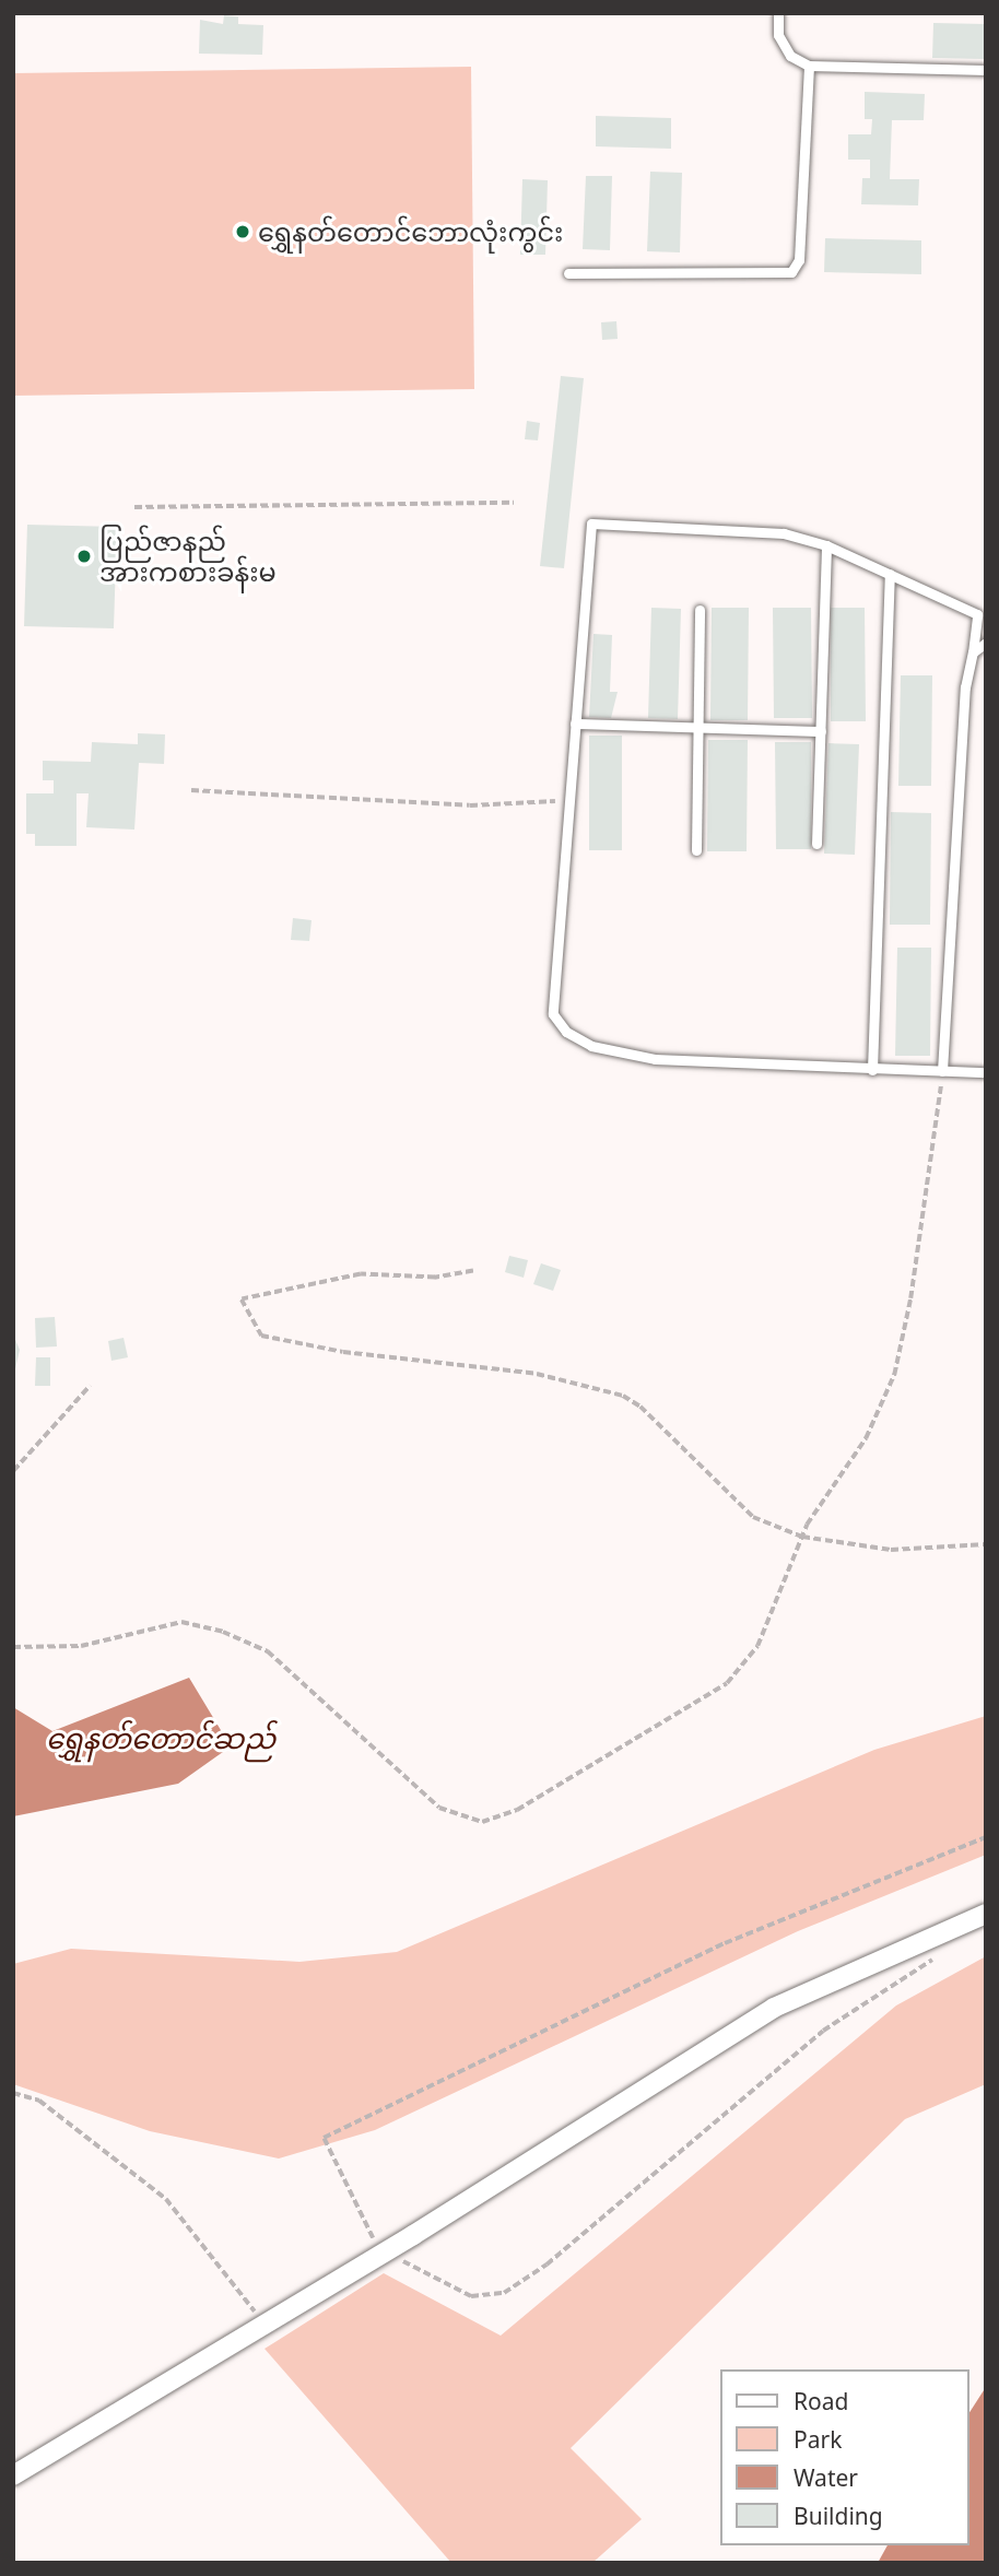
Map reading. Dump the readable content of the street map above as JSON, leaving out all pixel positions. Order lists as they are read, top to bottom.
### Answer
{
  "water": ["ရွှေနတ်တောင်ဆည်"],
  "places": ["ရွှေနတ်တောင်ဘောလုံးကွင်း", "ပြည်ဇာနည် အားကစားခန်းမ"],
  "legend": [
    "Road",
    "Park",
    "Water",
    "Building"
  ]
}
